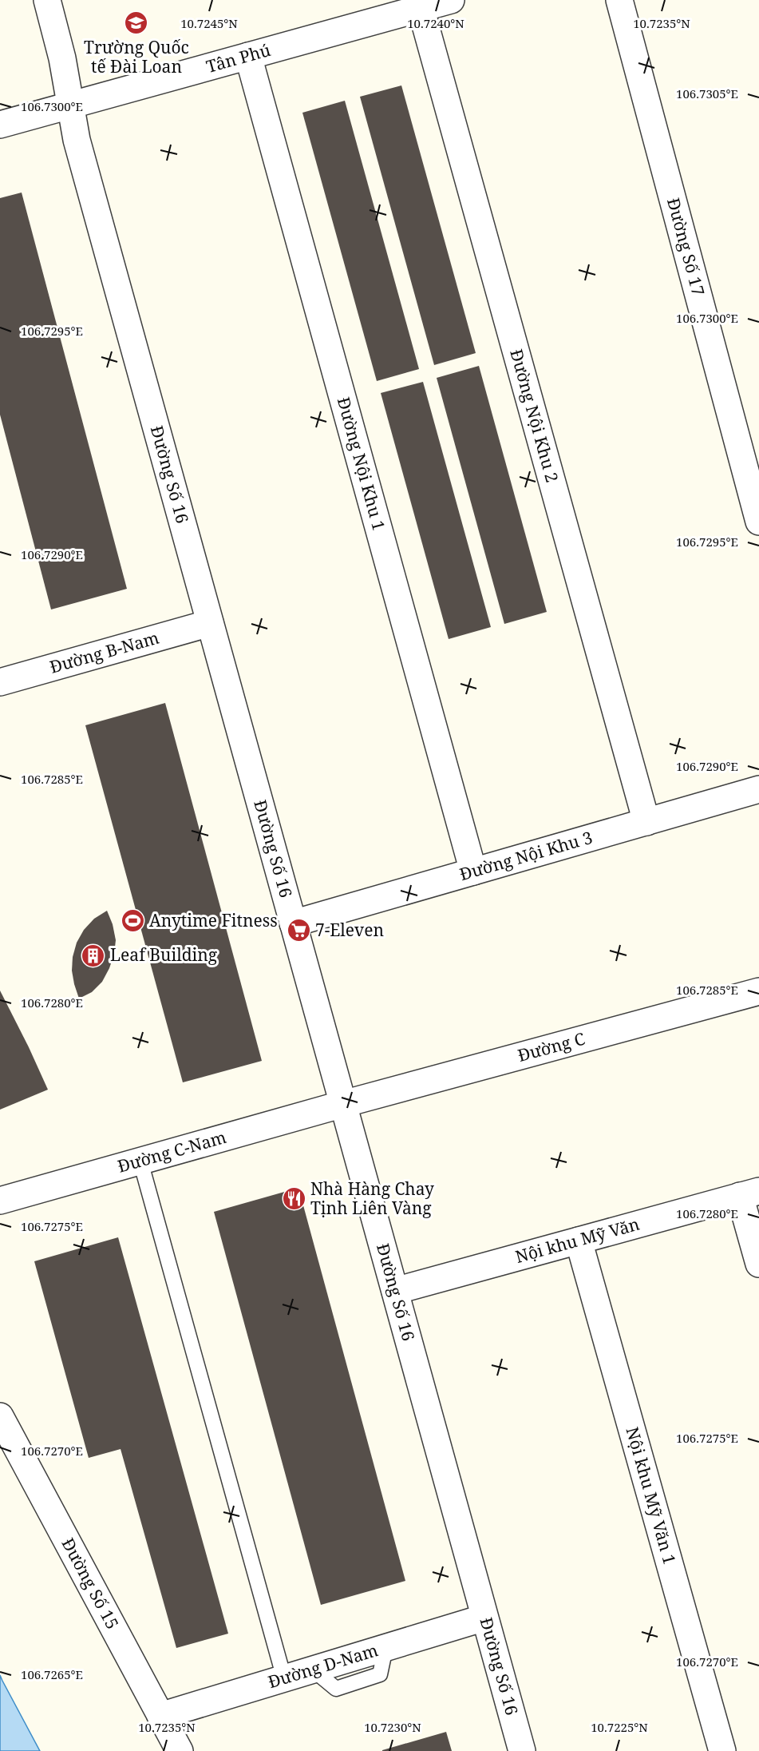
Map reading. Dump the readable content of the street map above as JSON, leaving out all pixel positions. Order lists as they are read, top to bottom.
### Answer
{
  "streets": {
    "street": [
      "Tân Phú",
      "Đường Số 17",
      "Đường Nội Khu 2",
      "Đường Nội Khu 1",
      "Đường Số 16",
      "Đường B-Nam",
      "Đường Nội Khu 3",
      "Đường C",
      "Đường C-Nam",
      "Nội khu Mỹ Văn",
      "Nội khu Mỹ Văn 1",
      "Đường Số 15",
      "Đường D-Nam"
    ]
  },
  "crossings": [
    ["Tân Phú", "Đường Nội Khu 2"],
    ["Tân Phú", "Đường Nội Khu 1"],
    ["Tân Phú", "Đường Số 16"],
    ["Đường Nội Khu 2", "Đường Nội Khu 3"],
    ["Đường Nội Khu 1", "Đường Nội Khu 3"],
    ["Đường Số 16", "Đường B-Nam"],
    ["Đường Số 16", "Đường Nội Khu 3"],
    ["Đường Số 16", "Đường C"],
    ["Đường Số 16", "Đường C-Nam"],
    ["Đường Số 16", "Nội khu Mỹ Văn"],
    ["Đường Số 16", "Đường D-Nam"],
    ["Đường C", "Đường C-Nam"],
    ["Nội khu Mỹ Văn", "Nội khu Mỹ Văn 1"],
    ["Đường Số 15", "Đường D-Nam"]
  ],
  "places": {
    "school or university": ["Trường Quốc tế Đài Loan"],
    "sports": ["Anytime Fitness"],
    "supermarket": ["7-Eleven"],
    "building": ["Leaf Building"],
    "restaurant": ["Nhà Hàng Chay Tịnh Liên Vàng"]
  },
  "coordinates": [
    "10.7245°N",
    "10.7240°N",
    "10.7235°N",
    "106.7305°E",
    "106.7300°E",
    "106.7295°E",
    "106.7290°E",
    "106.7285°E",
    "106.7280°E",
    "106.7275°E",
    "106.7270°E",
    "106.7265°E",
    "10.7230°N",
    "10.7225°N"
  ]
}
